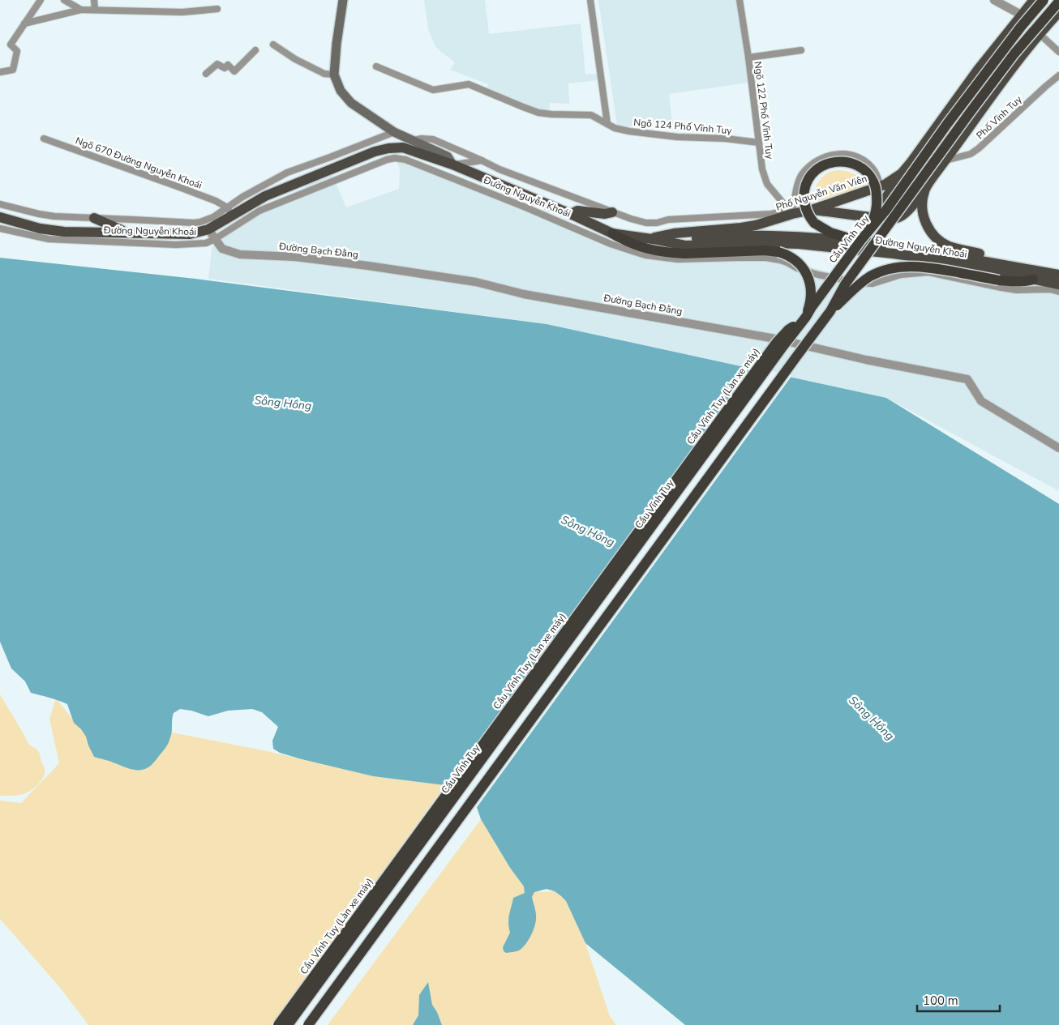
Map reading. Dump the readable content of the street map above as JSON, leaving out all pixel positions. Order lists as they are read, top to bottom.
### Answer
{
  "streets": {
    "highway": ["Cầu Vĩnh Tuy", "Cầu Vĩnh Tuy (Làn xe máy)"],
    "main road": ["Phố Nguyễn Văn Viên", "Đường Nguyễn Khoái"],
    "street": [
      "Ngõ 122 Phố Vĩnh Tuy",
      "Phố Vĩnh Tuy",
      "Ngõ 124 Phố Vĩnh Tuy",
      "Ngõ 670 Đường Nguyễn Khoái",
      "Đường Bạch Đằng"
    ]
  },
  "crossings": [
    ["Ngõ 122 Phố Vĩnh Tuy", "Ngõ 124 Phố Vĩnh Tuy"],
    ["Ngõ 122 Phố Vĩnh Tuy", "Phố Nguyễn Văn Viên"],
    ["Ngõ 122 Phố Vĩnh Tuy", "Đường Nguyễn Khoái"],
    ["Ngõ 670 Đường Nguyễn Khoái", "Đường Nguyễn Khoái"],
    ["Phố Nguyễn Văn Viên", "Đường Nguyễn Khoái"],
    ["Đường Nguyễn Khoái", "Cầu Vĩnh Tuy"],
    ["Đường Nguyễn Khoái", "Đường Bạch Đằng"],
    ["Cầu Vĩnh Tuy", "Cầu Vĩnh Tuy (Làn xe máy)"]
  ],
  "water": ["Sông Hồng"],
  "scale_bar": "100 m"
}
